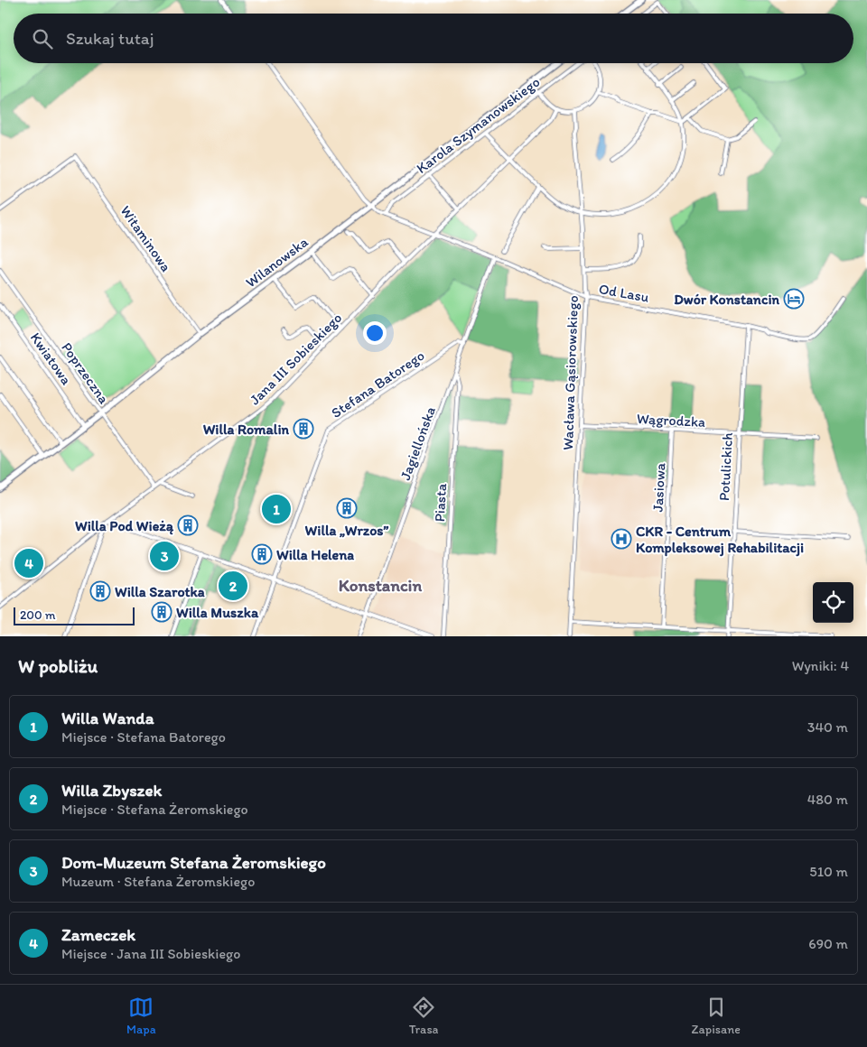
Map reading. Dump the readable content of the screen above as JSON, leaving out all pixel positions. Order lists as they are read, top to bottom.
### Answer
{
  "streets": {
    "main road": ["Wilanowska"],
    "street": [
      "Karola Szymanowskiego",
      "Witaminowa",
      "Od Lasu",
      "Kwiatowa",
      "Jana III Sobieskiego",
      "Poprzeczna",
      "Wacława Gąsiorowskiego",
      "Stefana Batorego",
      "Wągrodzka",
      "Jagiellońska",
      "Potulickich",
      "Jasiowa",
      "Piasta"
    ]
  },
  "crossings": [
    ["Karola Szymanowskiego", "Od Lasu"],
    ["Witaminowa", "Wilanowska"],
    ["Wilanowska", "Od Lasu"],
    ["Wilanowska", "Kwiatowa"],
    ["Wilanowska", "Poprzeczna"],
    ["Od Lasu", "Jana III Sobieskiego"],
    ["Od Lasu", "Wacława Gąsiorowskiego"],
    ["Od Lasu", "Jagiellońska"],
    ["Od Lasu", "Potulickich"],
    ["Jana III Sobieskiego", "Poprzeczna"],
    ["Wacława Gąsiorowskiego", "Wągrodzka"],
    ["Stefana Batorego", "Jagiellońska"],
    ["Wągrodzka", "Potulickich"],
    ["Wągrodzka", "Jasiowa"],
    ["Jagiellońska", "Piasta"]
  ],
  "districts": ["Konstancin"],
  "places": {
    "hotel": ["Dwór Konstancin"],
    "building": [
      "Willa Romalin",
      "Willa „Wrzos”",
      "Willa Pod Wieżą",
      "Willa Helena",
      "Willa Szarotka",
      "Willa Muszka"
    ],
    "hospital": ["CKR - Centrum Kompleksowej Rehabilitacji"]
  },
  "scale_bar": "200 m",
  "page": {
    "search": "Szukaj tutaj",
    "pins": [
      "1",
      "3",
      "4",
      "2"
    ],
    "scale": "200 m",
    "heading": ["W pobliżu", "Wyniki: 4"],
    "list": [
      {
        "mark": "1",
        "name": "Willa Wanda",
        "note": "Miejsce · Stefana Batorego",
        "value": "340 m"
      },
      {
        "mark": "2",
        "name": "Willa Zbyszek",
        "note": "Miejsce · Stefana Żeromskiego",
        "value": "480 m"
      },
      {
        "mark": "3",
        "name": "Dom-Muzeum Stefana Żeromskiego",
        "note": "Muzeum · Stefana Żeromskiego",
        "value": "510 m"
      },
      {
        "mark": "4",
        "name": "Zameczek",
        "note": "Miejsce · Jana III Sobieskiego",
        "value": "690 m"
      }
    ],
    "nav": ["Mapa", "Trasa", "Zapisane"]
  }
}
